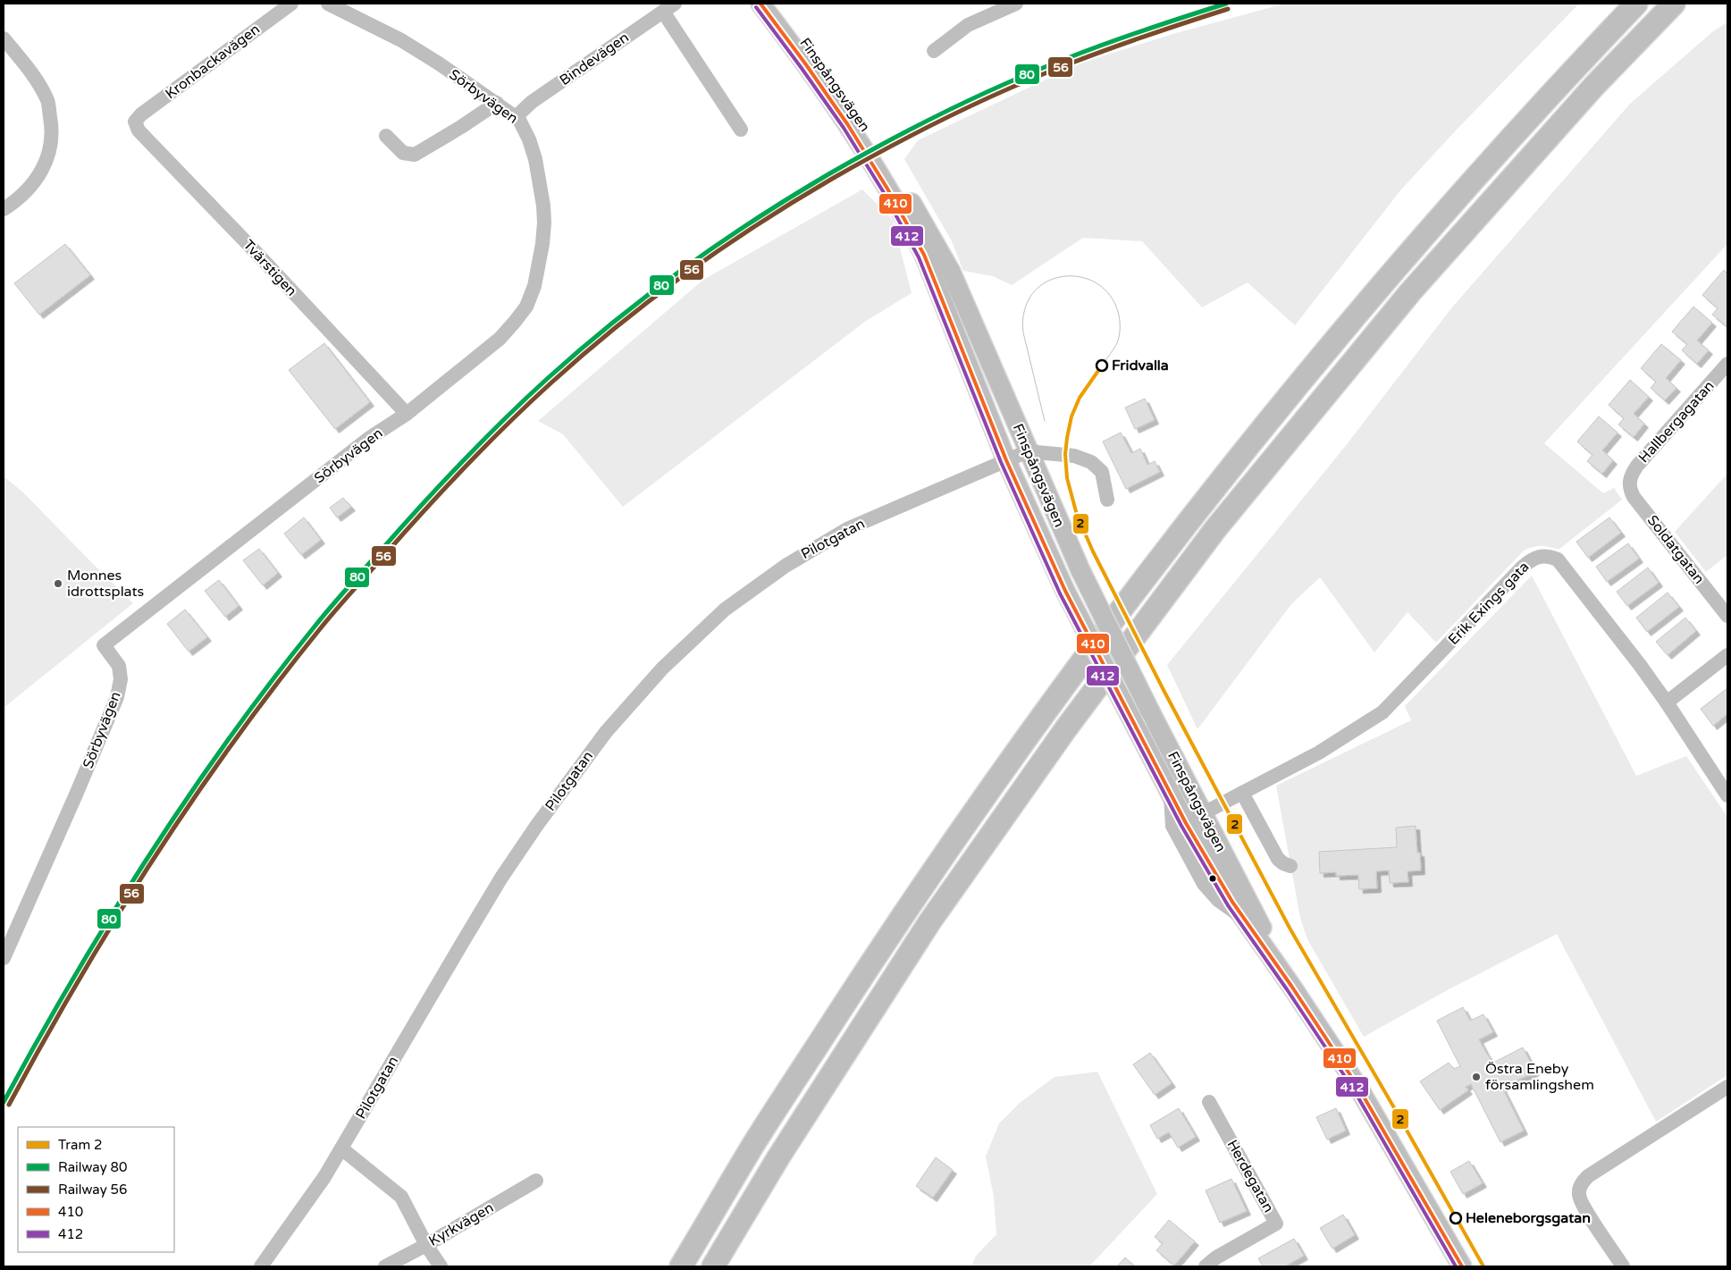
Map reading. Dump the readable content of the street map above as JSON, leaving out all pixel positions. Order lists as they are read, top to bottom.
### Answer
{
  "streets": {
    "main road": ["Finspångsvägen"],
    "street": [
      "Bindevägen",
      "Kronbackavägen",
      "Sörbyvägen",
      "Tvärstigen",
      "Hallbergagatan",
      "Pilotgatan",
      "Soldatgatan",
      "Erik Exings gata",
      "Herdegatan",
      "Kyrkvägen"
    ]
  },
  "crossings": [
    ["Bindevägen", "Sörbyvägen"],
    ["Kronbackavägen", "Tvärstigen"],
    ["Finspångsvägen", "Pilotgatan"],
    ["Finspångsvägen", "Erik Exings gata"],
    ["Sörbyvägen", "Tvärstigen"],
    ["Hallbergagatan", "Soldatgatan"]
  ],
  "places": [
    "Fridvalla",
    "Monnes idrottsplats",
    "Östra Eneby församlingshem",
    "Heleneborgsgatan"
  ],
  "lines": [
    "rail line 80",
    "transit line 410",
    "transit line 412",
    "rail line 56",
    "tram line 2"
  ],
  "legend": [
    "Tram 2",
    "Railway 80",
    "Railway 56",
    "410",
    "412"
  ]
}
